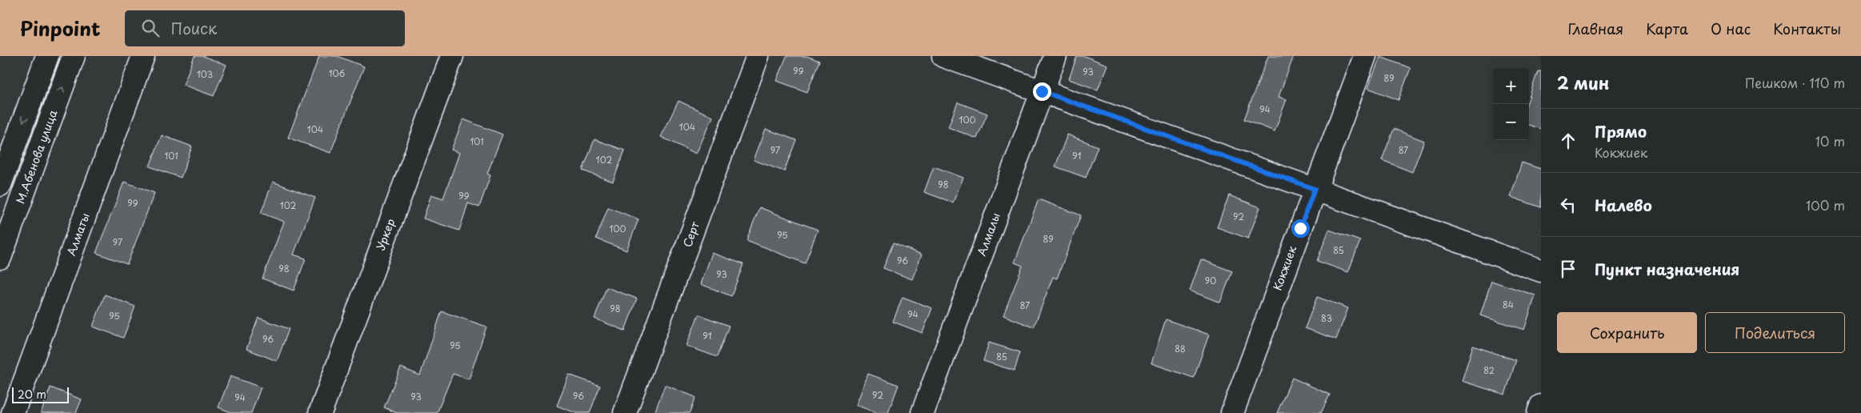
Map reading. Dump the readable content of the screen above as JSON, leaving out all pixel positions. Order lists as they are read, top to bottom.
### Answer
{
  "streets": {
    "street": [
      "М.Абенова улица",
      "Алматы",
      "Уркер",
      "Серт",
      "Алмалы",
      "Кокжиек"
    ]
  },
  "house_numbers": [
    "99",
    "93",
    "106",
    "103",
    "89",
    "94",
    "100",
    "104",
    "104",
    "101",
    "97",
    "87",
    "101",
    "91",
    "102",
    "98",
    "99",
    "99",
    "102",
    "92",
    "100",
    "95",
    "89",
    "97",
    "85",
    "96",
    "98",
    "93",
    "90",
    "84",
    "87",
    "98",
    "94",
    "95",
    "83",
    "91",
    "96",
    "95",
    "88",
    "85",
    "82",
    "92",
    "96",
    "93",
    "94"
  ],
  "scale_bar": "20 m",
  "page": {
    "header": "Pinpoint",
    "search": "Поиск",
    "nav": [
      "Главная",
      "Карта",
      "О нас",
      "Контакты"
    ],
    "heading": ["2 мин", "Пешком · 110 m"],
    "map_buttons": ["+", "−"],
    "list": [
      ["Прямо", "Кокжиек", "10 m"],
      ["Налево", "100 m"],
      "Пункт назначения"
    ],
    "buttons": ["Сохранить", "Поделиться"],
    "scale": "20 m"
  }
}
